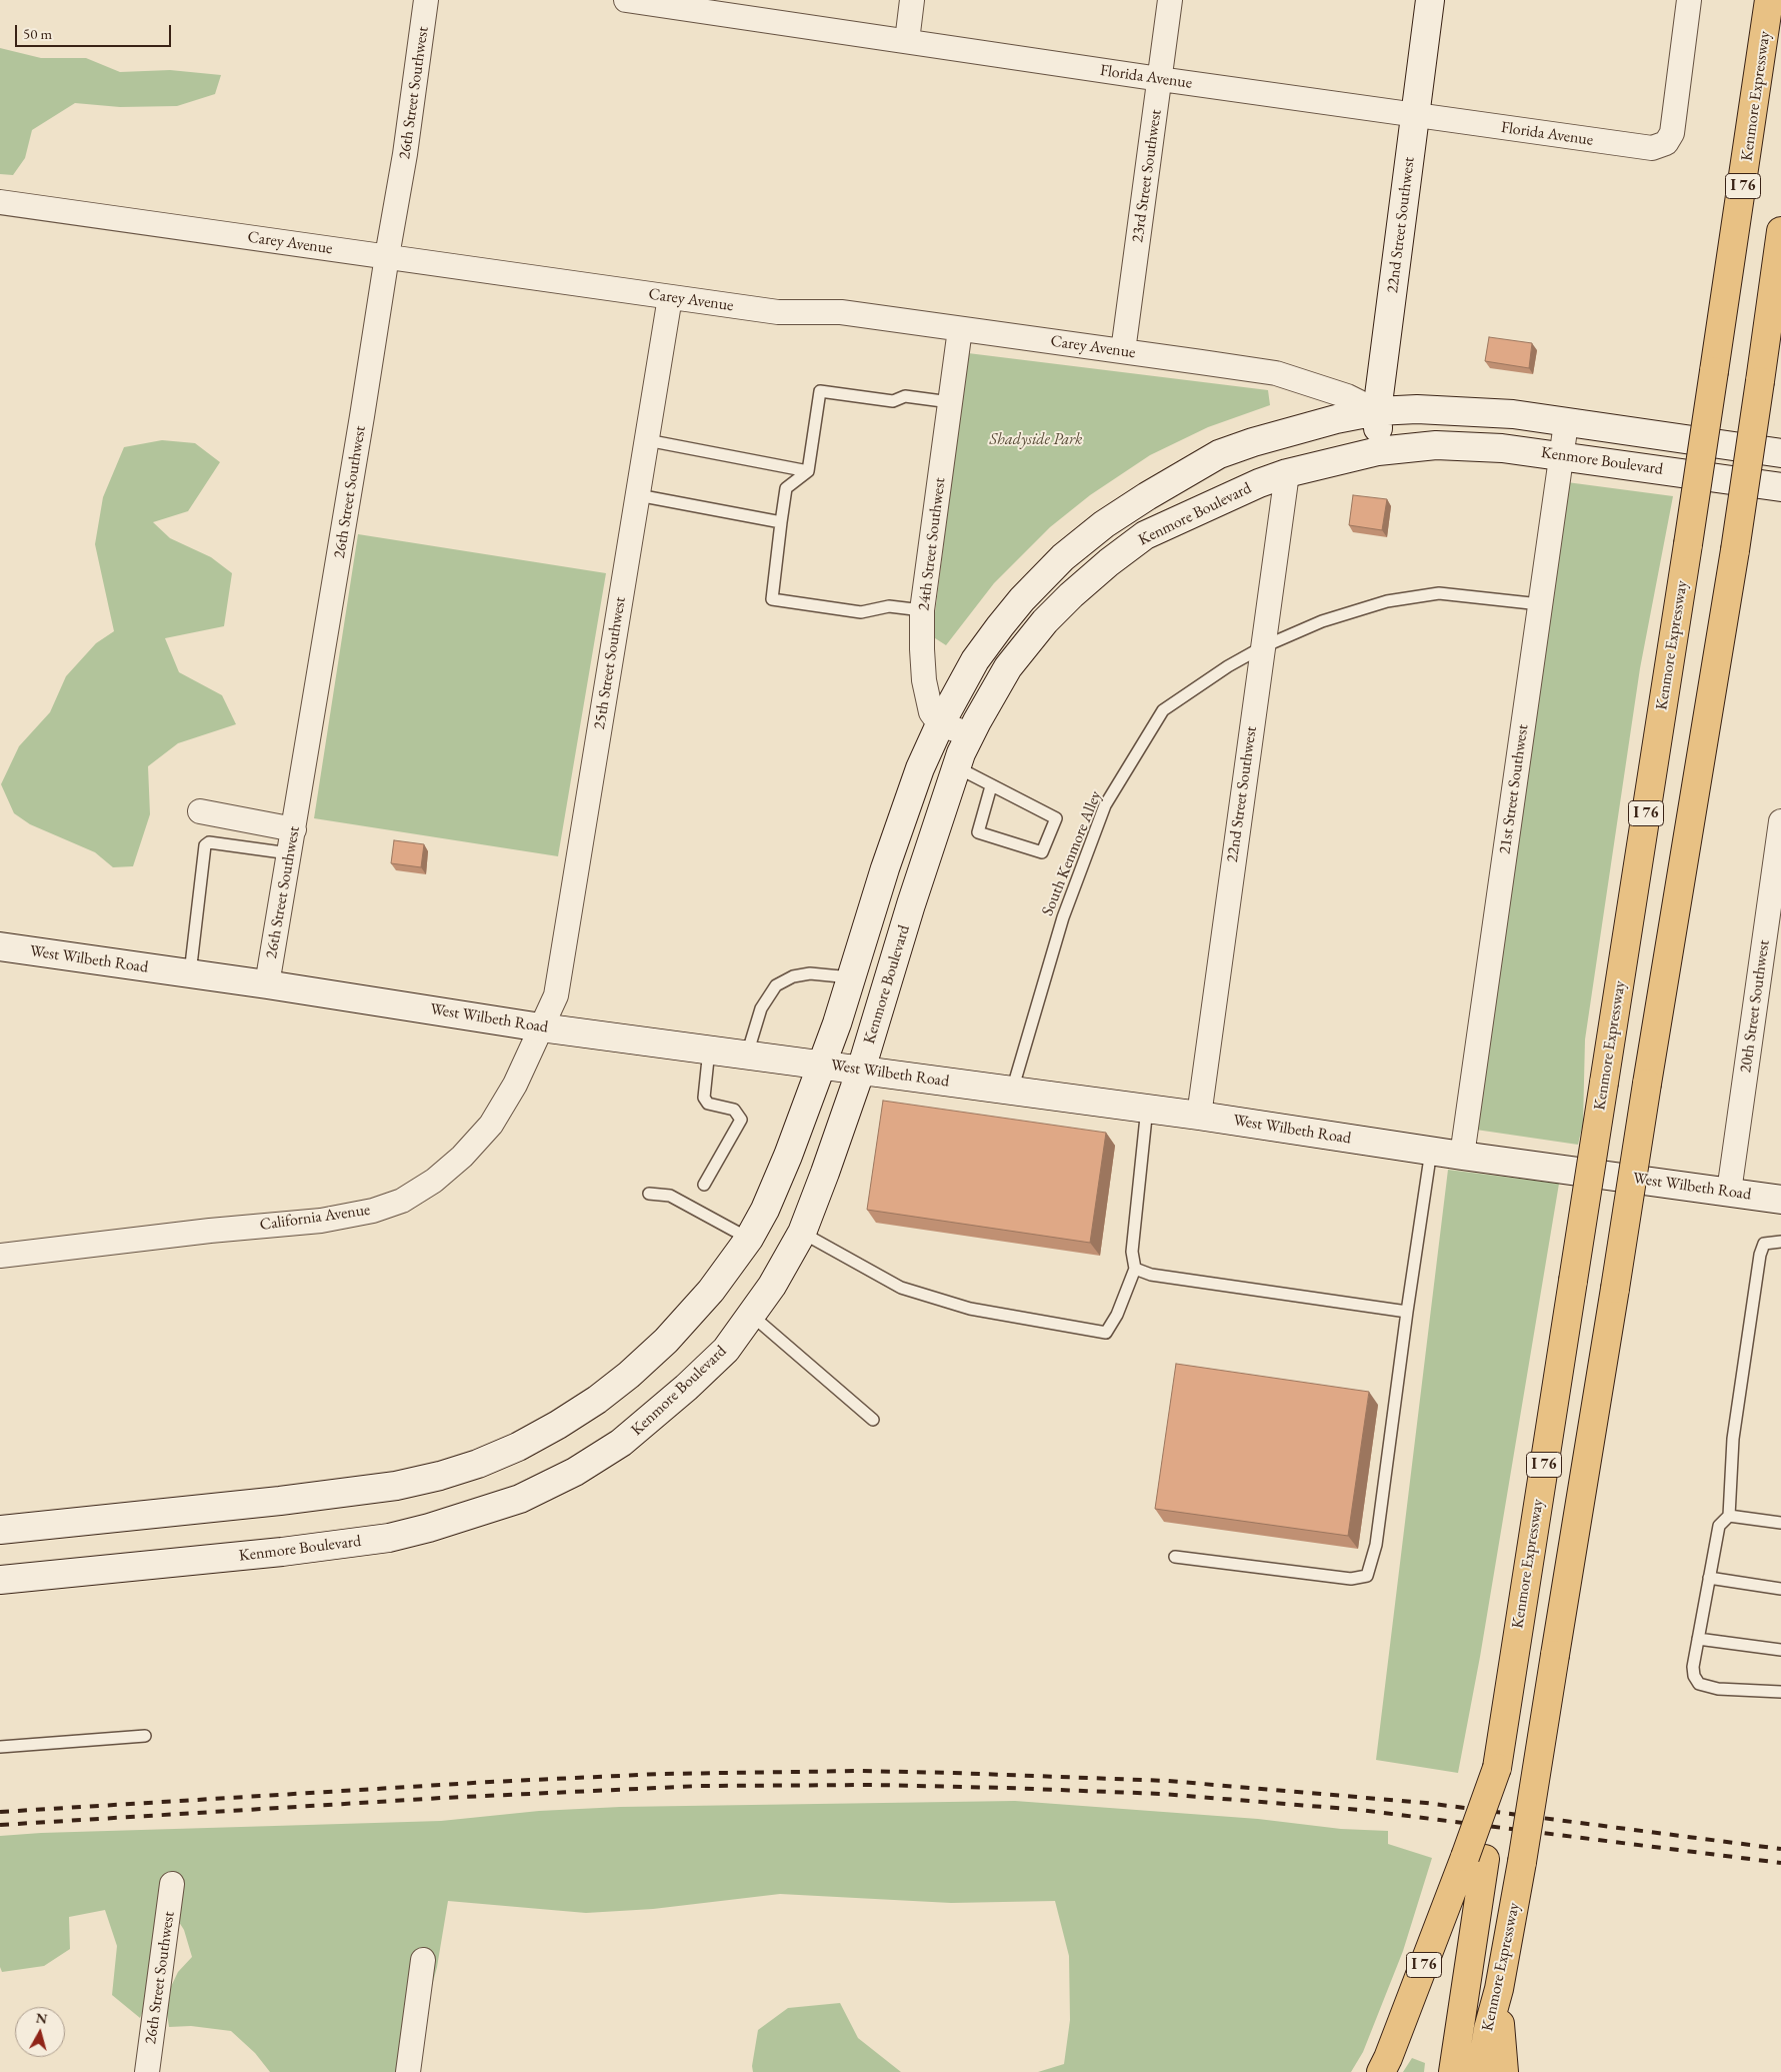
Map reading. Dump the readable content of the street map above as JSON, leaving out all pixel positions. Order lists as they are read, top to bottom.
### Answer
{
  "streets": {
    "highway": ["Kenmore Expressway", "I 76"],
    "main road": ["22nd Street Southwest", "Kenmore Boulevard", "West Wilbeth Road"],
    "street": [
      "Florida Avenue",
      "26th Street Southwest",
      "23rd Street Southwest",
      "Carey Avenue",
      "24th Street Southwest",
      "25th Street Southwest",
      "21st Street Southwest",
      "20th Street Southwest",
      "California Avenue"
    ],
    "lane": ["South Kenmore Alley"]
  },
  "crossings": [
    ["Florida Avenue", "23rd Street Southwest"],
    ["Florida Avenue", "22nd Street Southwest"],
    ["26th Street Southwest", "Carey Avenue"],
    ["26th Street Southwest", "West Wilbeth Road"],
    ["Kenmore Expressway", "I 76"],
    ["23rd Street Southwest", "Carey Avenue"],
    ["22nd Street Southwest", "Carey Avenue"],
    ["22nd Street Southwest", "Kenmore Boulevard"],
    ["22nd Street Southwest", "South Kenmore Alley"],
    ["22nd Street Southwest", "West Wilbeth Road"],
    ["Carey Avenue", "Kenmore Boulevard"],
    ["Carey Avenue", "24th Street Southwest"],
    ["Carey Avenue", "25th Street Southwest"],
    ["Kenmore Boulevard", "24th Street Southwest"],
    ["Kenmore Boulevard", "21st Street Southwest"],
    ["Kenmore Boulevard", "West Wilbeth Road"],
    ["25th Street Southwest", "West Wilbeth Road"],
    ["25th Street Southwest", "California Avenue"],
    ["21st Street Southwest", "South Kenmore Alley"],
    ["21st Street Southwest", "West Wilbeth Road"],
    ["South Kenmore Alley", "West Wilbeth Road"],
    ["West Wilbeth Road", "20th Street Southwest"],
    ["West Wilbeth Road", "California Avenue"]
  ],
  "parks": ["Shadyside Park"],
  "scale_bar": "50 m",
  "north": "top"
}
